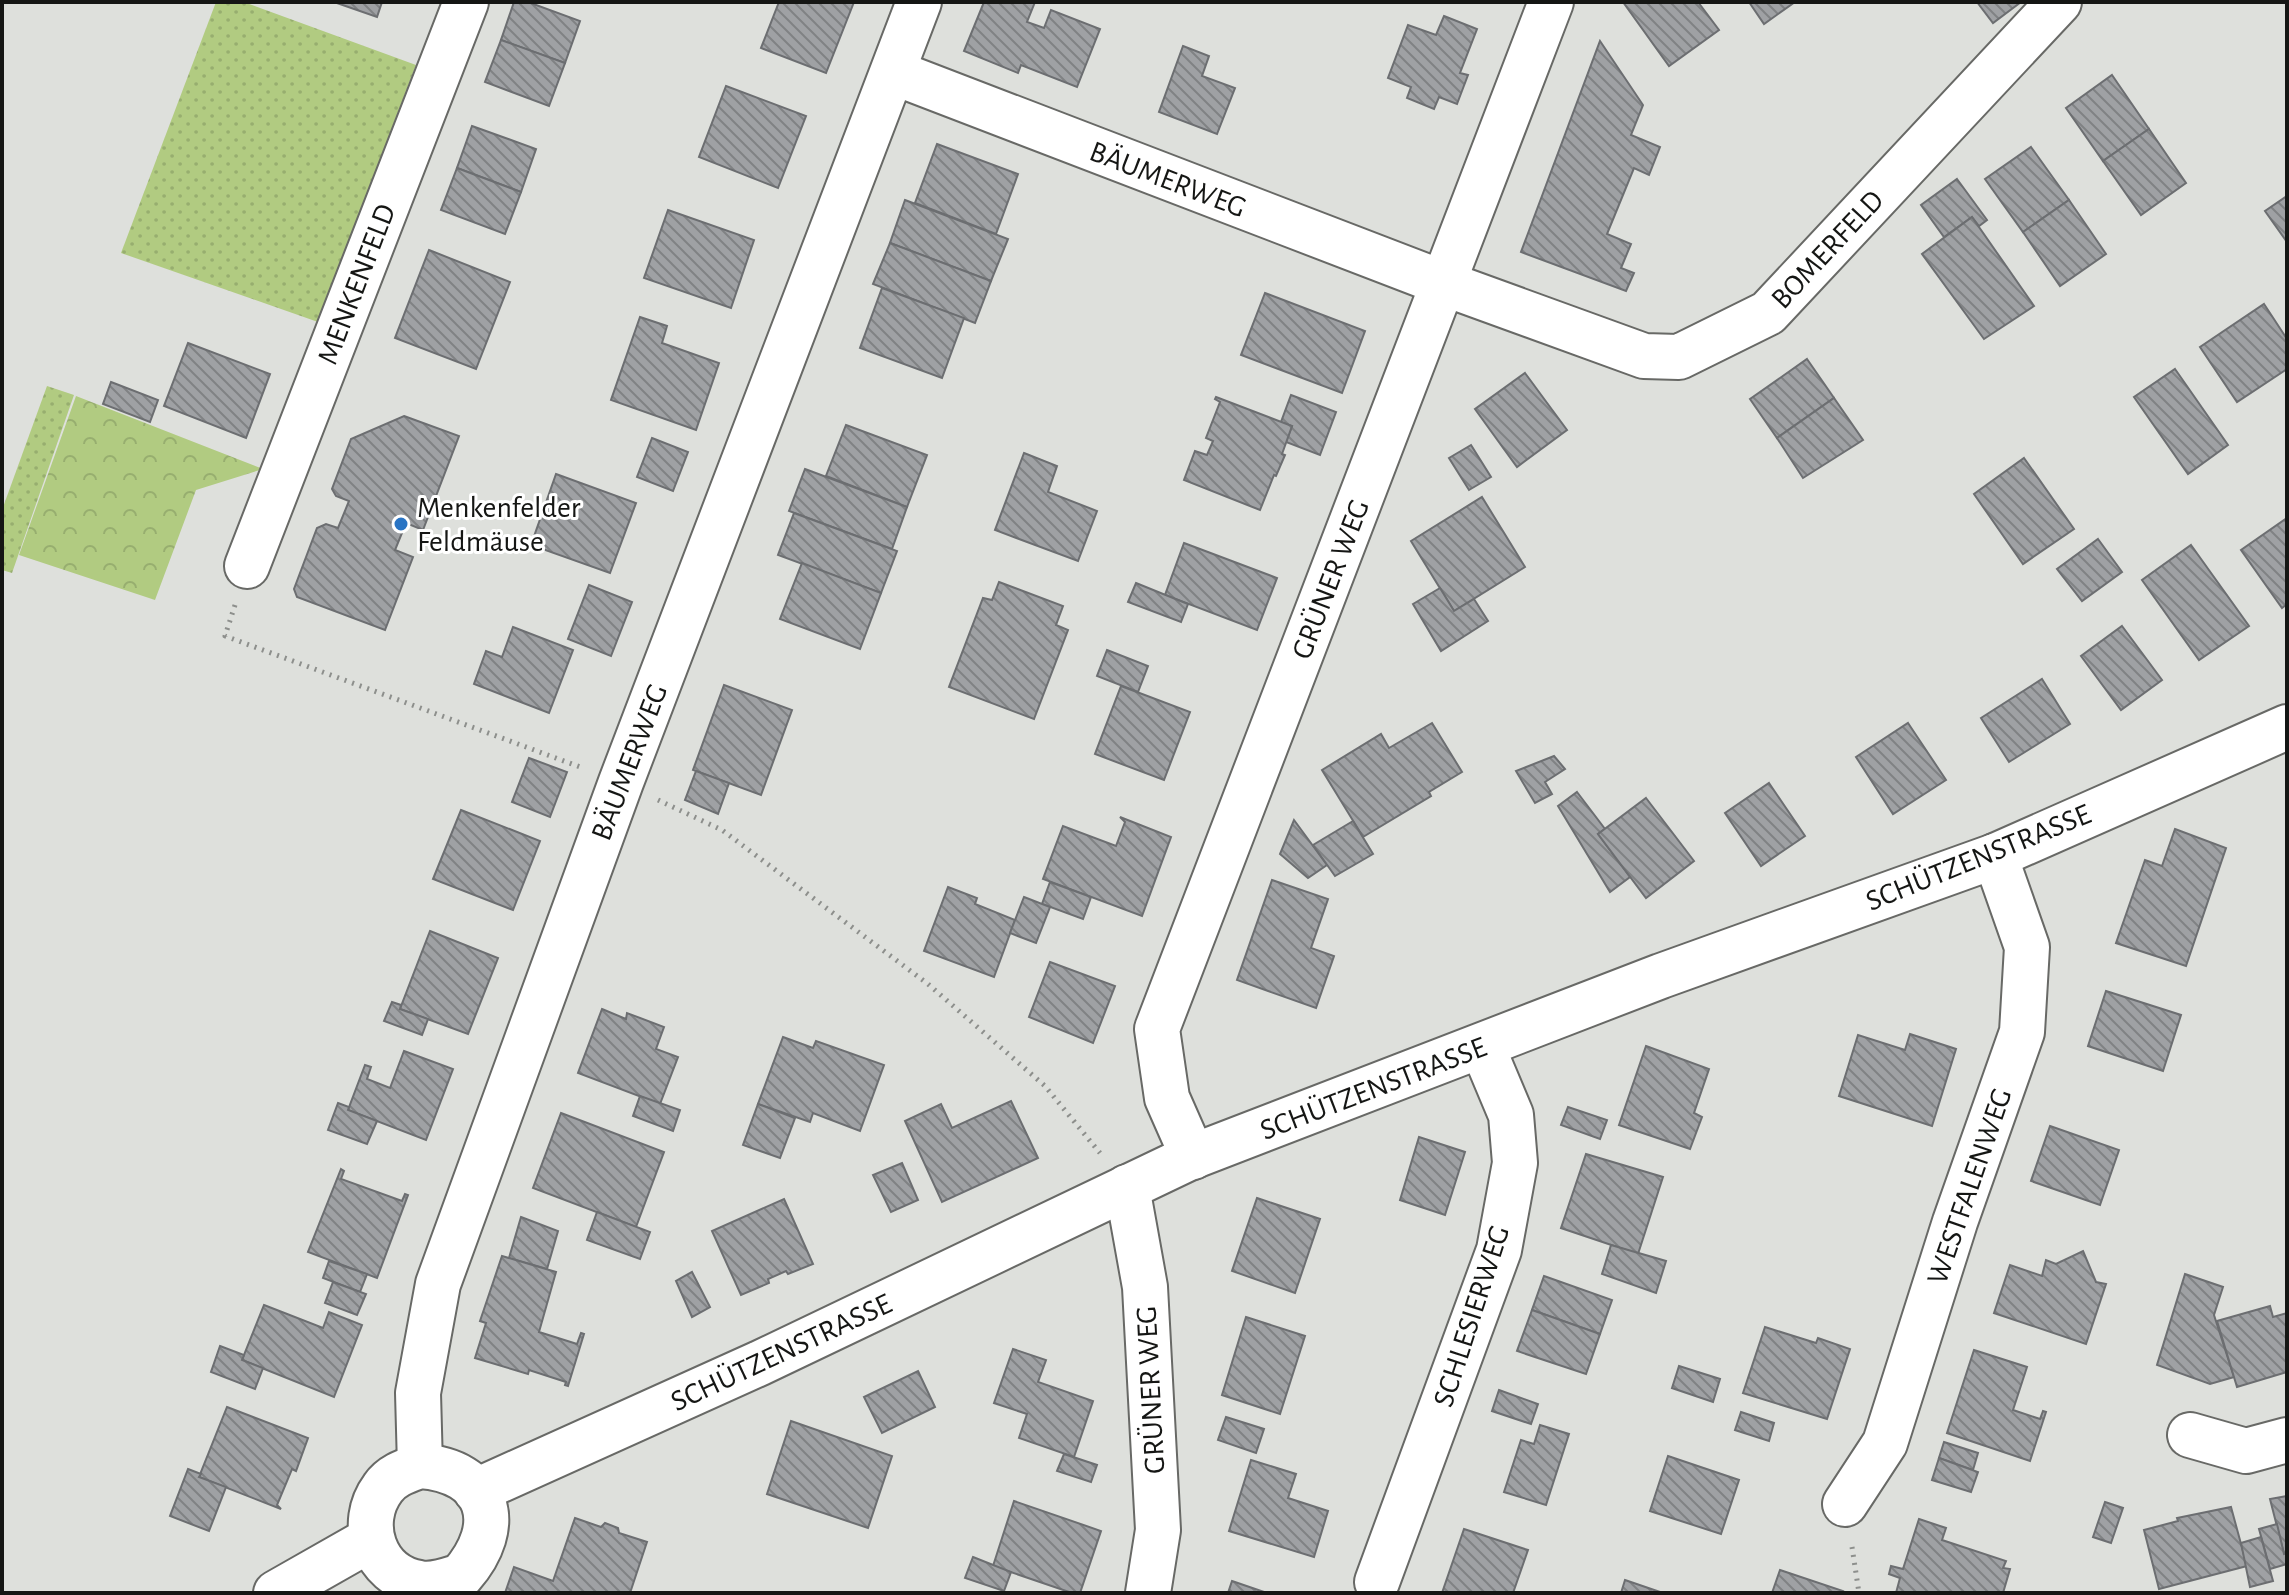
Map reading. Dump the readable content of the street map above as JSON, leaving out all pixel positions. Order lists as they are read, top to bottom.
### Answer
{
  "streets": {
    "street": [
      "BÄUMERWEG",
      "BOMERFELD",
      "MENKENFELD",
      "GRÜNER WEG",
      "SCHÜTZENSTRASSE",
      "WESTFALENWEG",
      "SCHLESIERWEG"
    ]
  },
  "crossings": [
    ["BÄUMERWEG", "BOMERFELD"],
    ["BÄUMERWEG", "GRÜNER WEG"],
    ["BÄUMERWEG", "SCHÜTZENSTRASSE"],
    ["BOMERFELD", "GRÜNER WEG"],
    ["GRÜNER WEG", "SCHÜTZENSTRASSE"],
    ["SCHÜTZENSTRASSE", "WESTFALENWEG"],
    ["SCHÜTZENSTRASSE", "SCHLESIERWEG"]
  ],
  "places": ["Menkenfelder Feldmäuse"]
}
